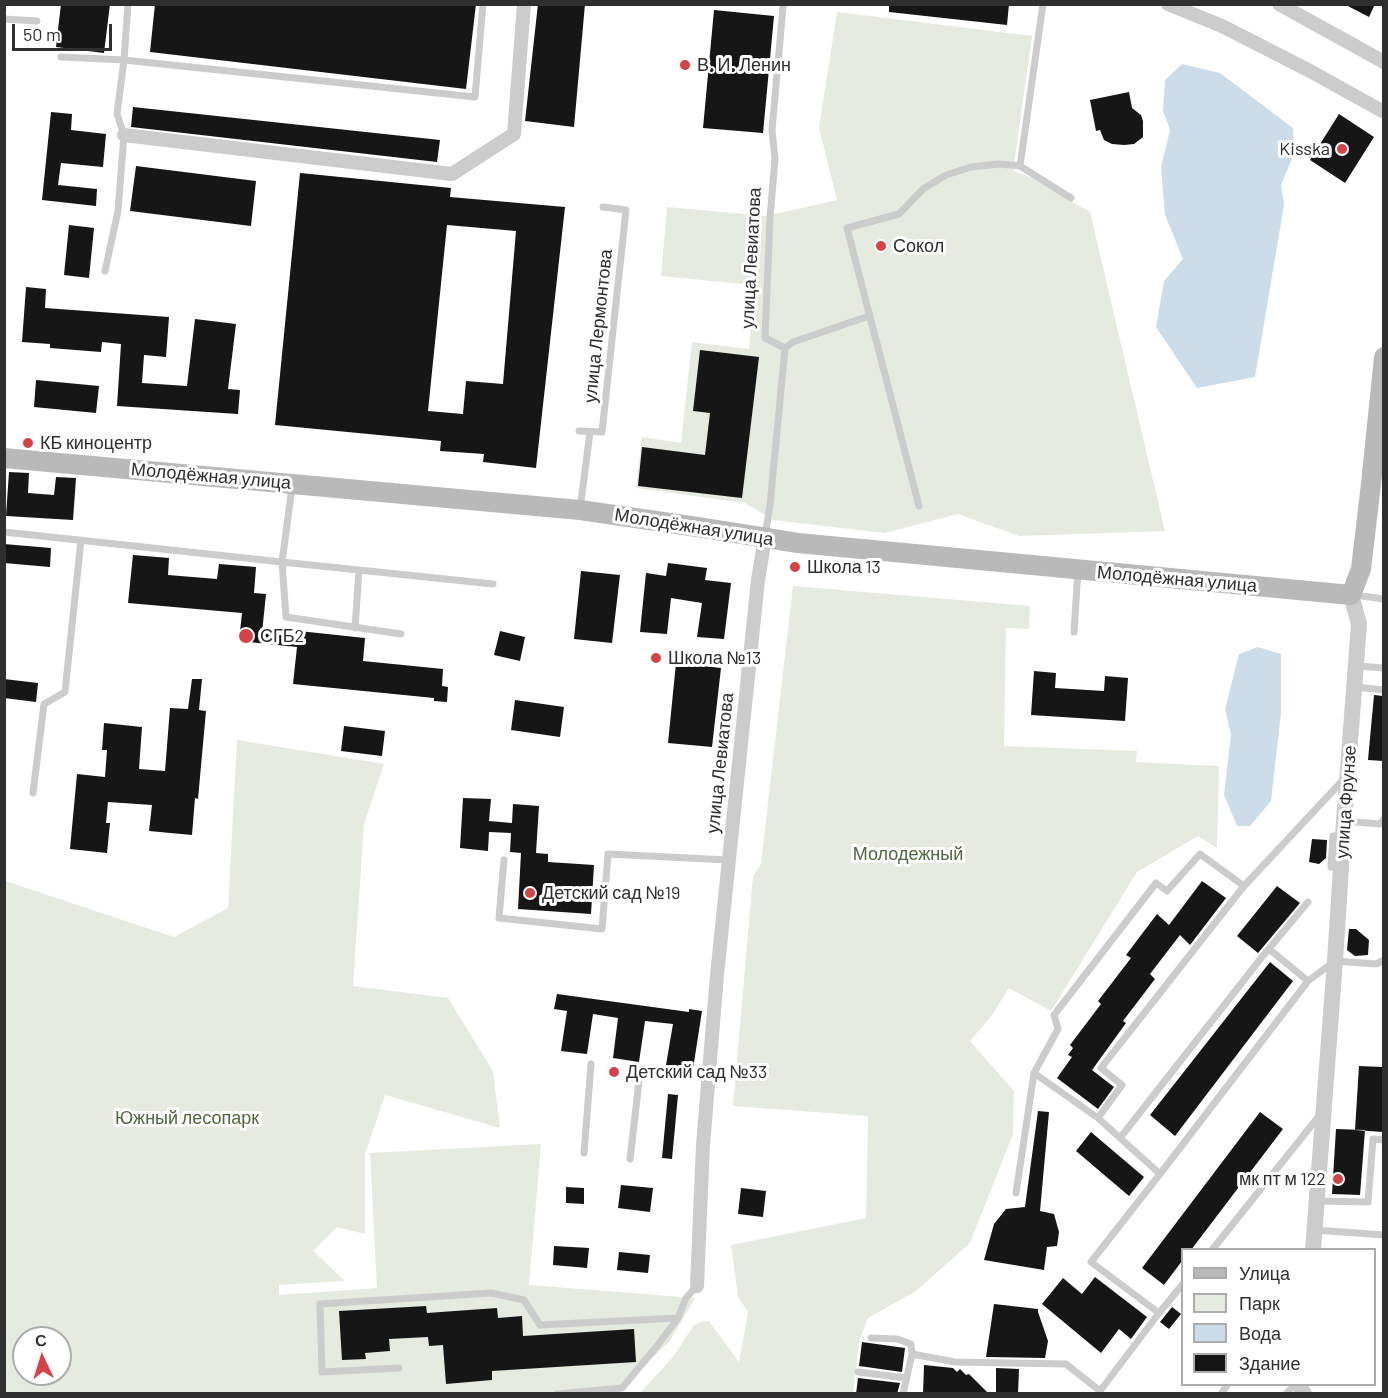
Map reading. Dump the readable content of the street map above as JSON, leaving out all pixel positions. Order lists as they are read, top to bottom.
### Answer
{
  "streets": {
    "main road": ["Молодёжная улица"],
    "street": ["улица Левиатова", "улица Фрунзе"],
    "lane": ["улица Лермонтова"]
  },
  "crossings": [
    ["улица Левиатова", "Молодёжная улица"],
    ["Молодёжная улица", "улица Фрунзе"]
  ],
  "parks": ["Молодежный", "Южный лесопарк"],
  "places": [
    "В. И. Ленин",
    "Kisska",
    "Сокол",
    "КБ киноцентр",
    "Школа 13",
    "СГБ2",
    "Школа №13",
    "Детский сад №19",
    "Детский сад №33",
    "мк пт м 122"
  ],
  "legend": [
    "Улица",
    "Парк",
    "Вода",
    "Здание"
  ],
  "scale_bar": "50 m",
  "north": "top"
}
